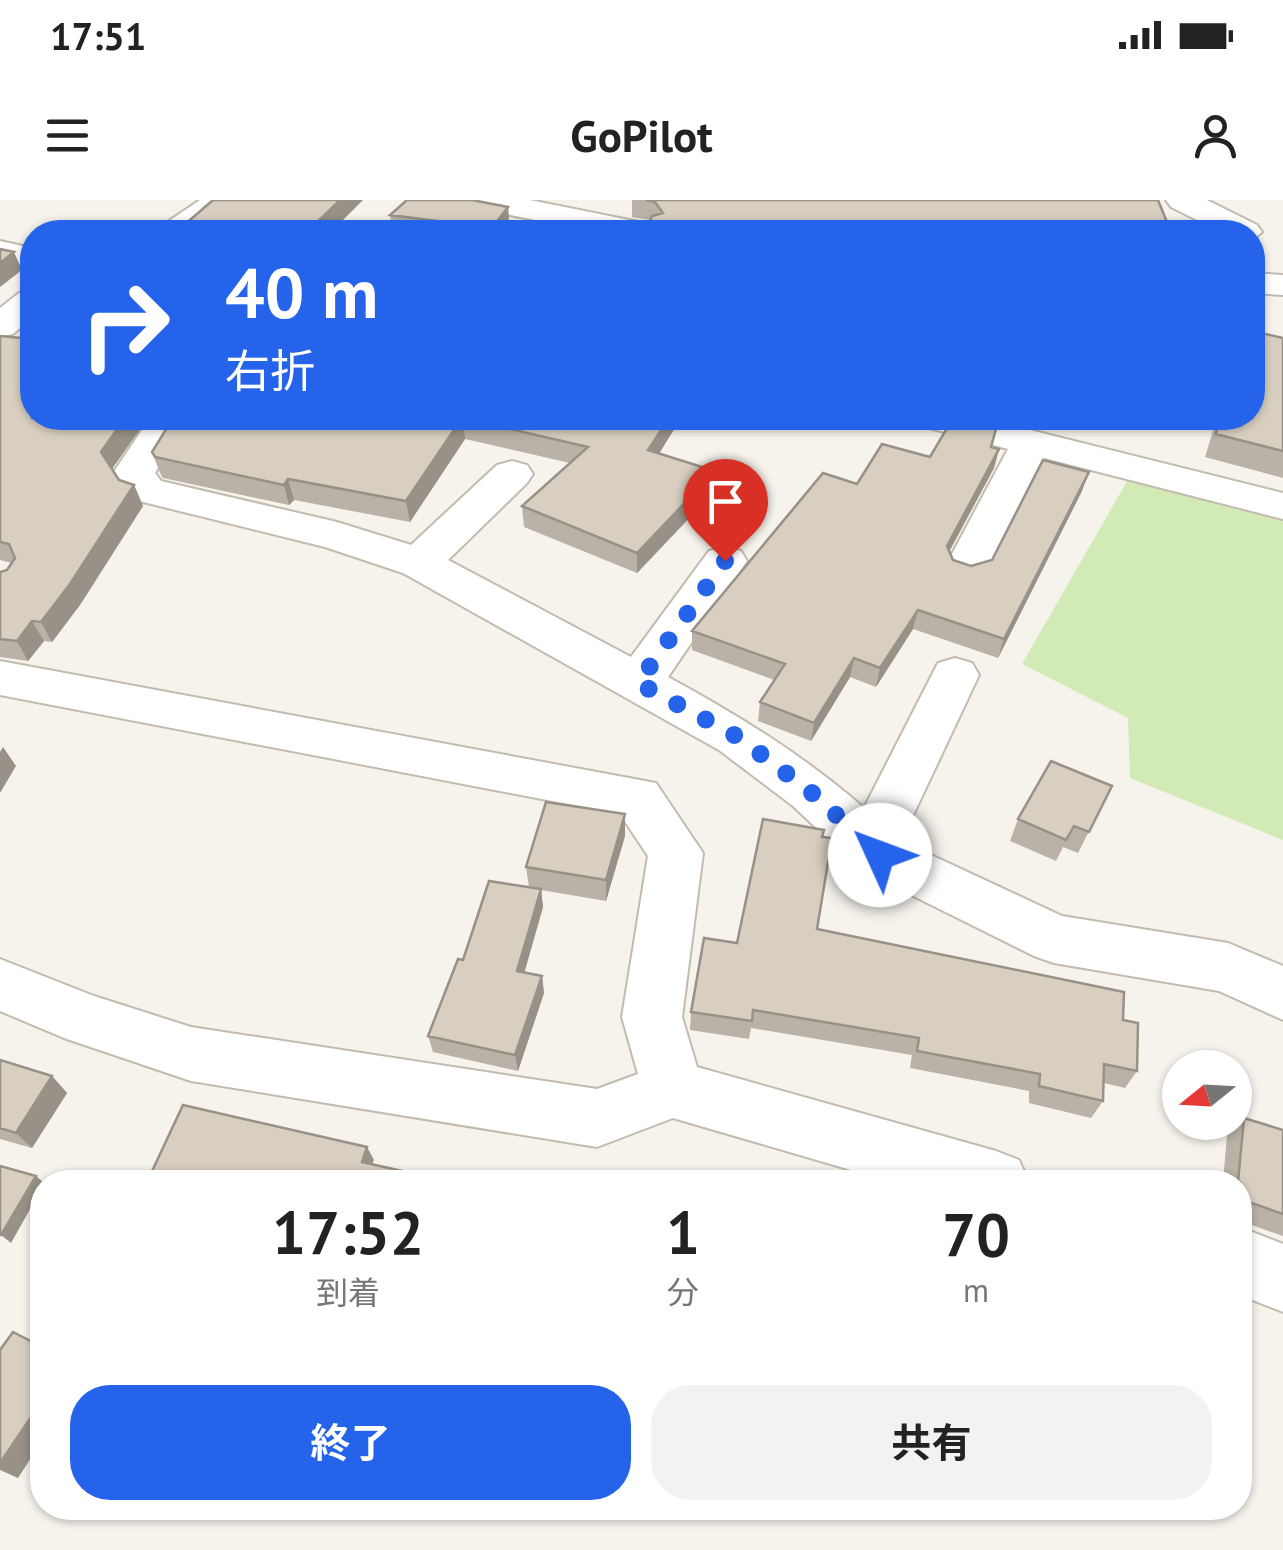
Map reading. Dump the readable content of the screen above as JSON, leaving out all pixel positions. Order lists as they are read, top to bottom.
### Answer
{
  "north": "left",
  "page": {
    "status": "17:51",
    "header": "GoPilot",
    "turn": ["40 m", "右折"],
    "eta": [
      "17:52",
      "到着",
      "1",
      "分",
      "70",
      "m"
    ],
    "buttons": ["終了", "共有"]
  }
}
